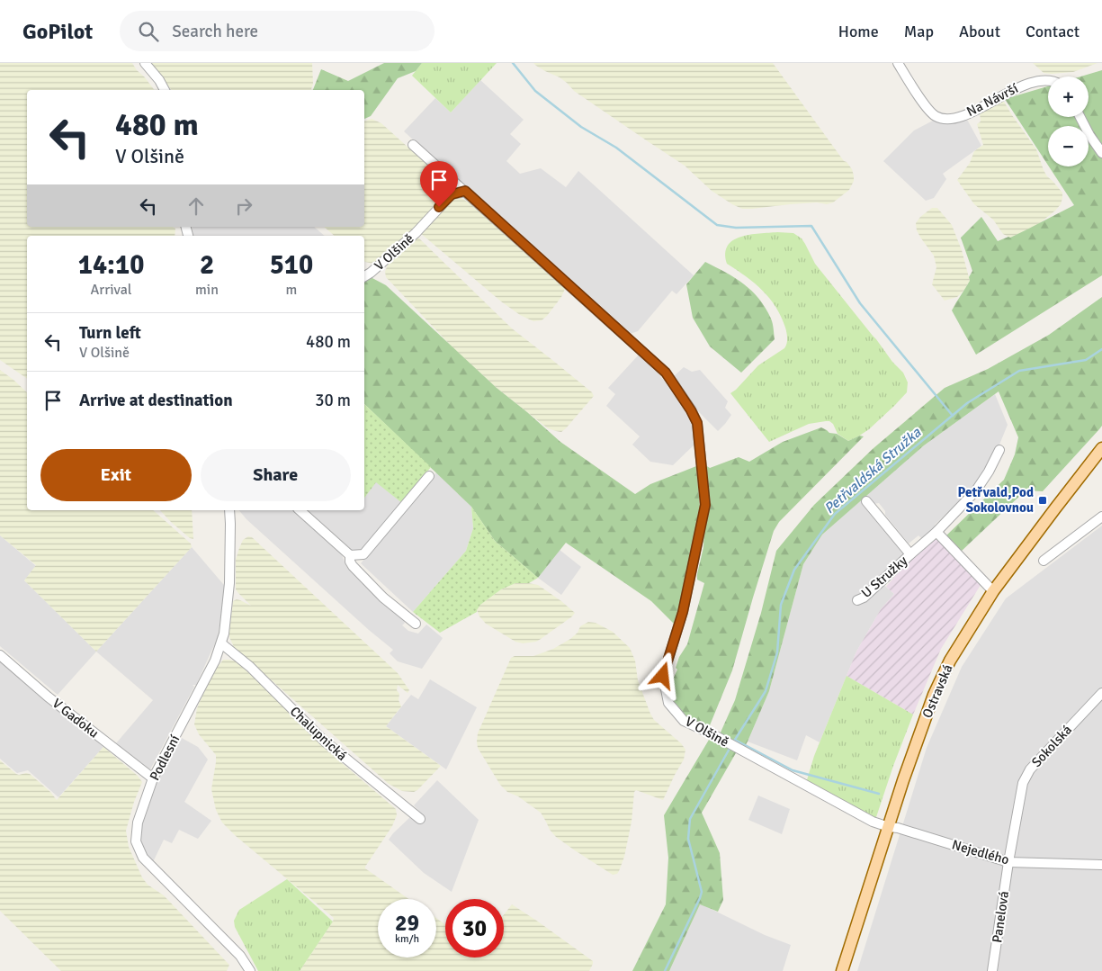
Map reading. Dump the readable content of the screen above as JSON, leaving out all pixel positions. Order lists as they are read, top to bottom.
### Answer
{
  "streets": {
    "main road": ["Ostravská"],
    "street": [
      "Na Návrší",
      "V Olšině",
      "U Stružky",
      "V Gaďoku",
      "Chalupnická",
      "Sokolská",
      "Podlesní",
      "Nejedlého",
      "Panelová"
    ]
  },
  "crossings": [
    ["V Olšině", "Ostravská"],
    ["V Olšině", "Nejedlého"],
    ["Ostravská", "Nejedlého"],
    ["V Gaďoku", "Podlesní"],
    ["Chalupnická", "Podlesní"],
    ["Sokolská", "Nejedlého"],
    ["Sokolská", "Panelová"],
    ["Nejedlého", "Panelová"]
  ],
  "water": ["Petřvaldská Stružka"],
  "places": {
    "transit": ["Petřvald,Pod Sokolovnou"]
  },
  "page": {
    "header": "GoPilot",
    "search": "Search here",
    "nav": [
      "Home",
      "Map",
      "About",
      "Contact"
    ],
    "map_buttons": ["+", "−"],
    "turn": ["480 m", "V Olšině"],
    "eta": [
      "14:10",
      "Arrival",
      "2",
      "min",
      "510",
      "m"
    ],
    "list": [
      {
        "name": "Turn left",
        "note": "V Olšině",
        "value": "480 m"
      },
      {
        "name": "Arrive at destination",
        "value": "30 m"
      }
    ],
    "buttons": ["Exit", "Share"],
    "speed": "29 km/h",
    "limit": "30"
  }
}
